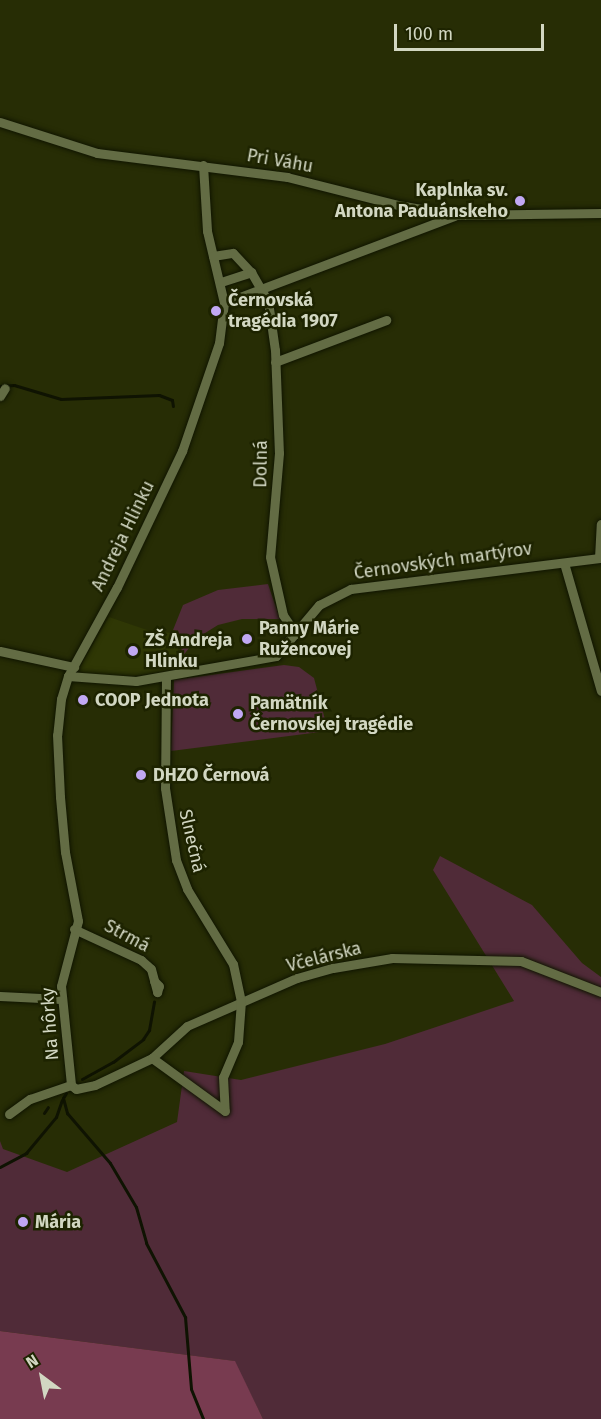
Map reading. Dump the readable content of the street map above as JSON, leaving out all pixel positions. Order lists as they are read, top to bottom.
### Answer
{
  "streets": {
    "street": [
      "Pri Váhu",
      "Dolná",
      "Andreja Hlinku",
      "Černovských martýrov",
      "Slnečná",
      "Strmá",
      "Včelárska",
      "Na hôrky"
    ]
  },
  "crossings": [
    ["Pri Váhu", "Andreja Hlinku"],
    ["Dolná", "Andreja Hlinku"],
    ["Dolná", "Černovských martýrov"],
    ["Andreja Hlinku", "Černovských martýrov"],
    ["Andreja Hlinku", "Strmá"],
    ["Andreja Hlinku", "Na hôrky"],
    ["Černovských martýrov", "Slnečná"],
    ["Slnečná", "Včelárska"],
    ["Strmá", "Na hôrky"],
    ["Včelárska", "Na hôrky"]
  ],
  "places": [
    "Kaplnka sv. Antona Paduánskeho",
    "Černovská tragédia 1907",
    "Panny Márie Ružencovej",
    "ZŠ Andreja Hlinku",
    "COOP Jednota",
    "Pamätník Černovskej tragédie",
    "DHZO Černová",
    "Mária"
  ],
  "scale_bar": "100 m",
  "north": "top left"
}
